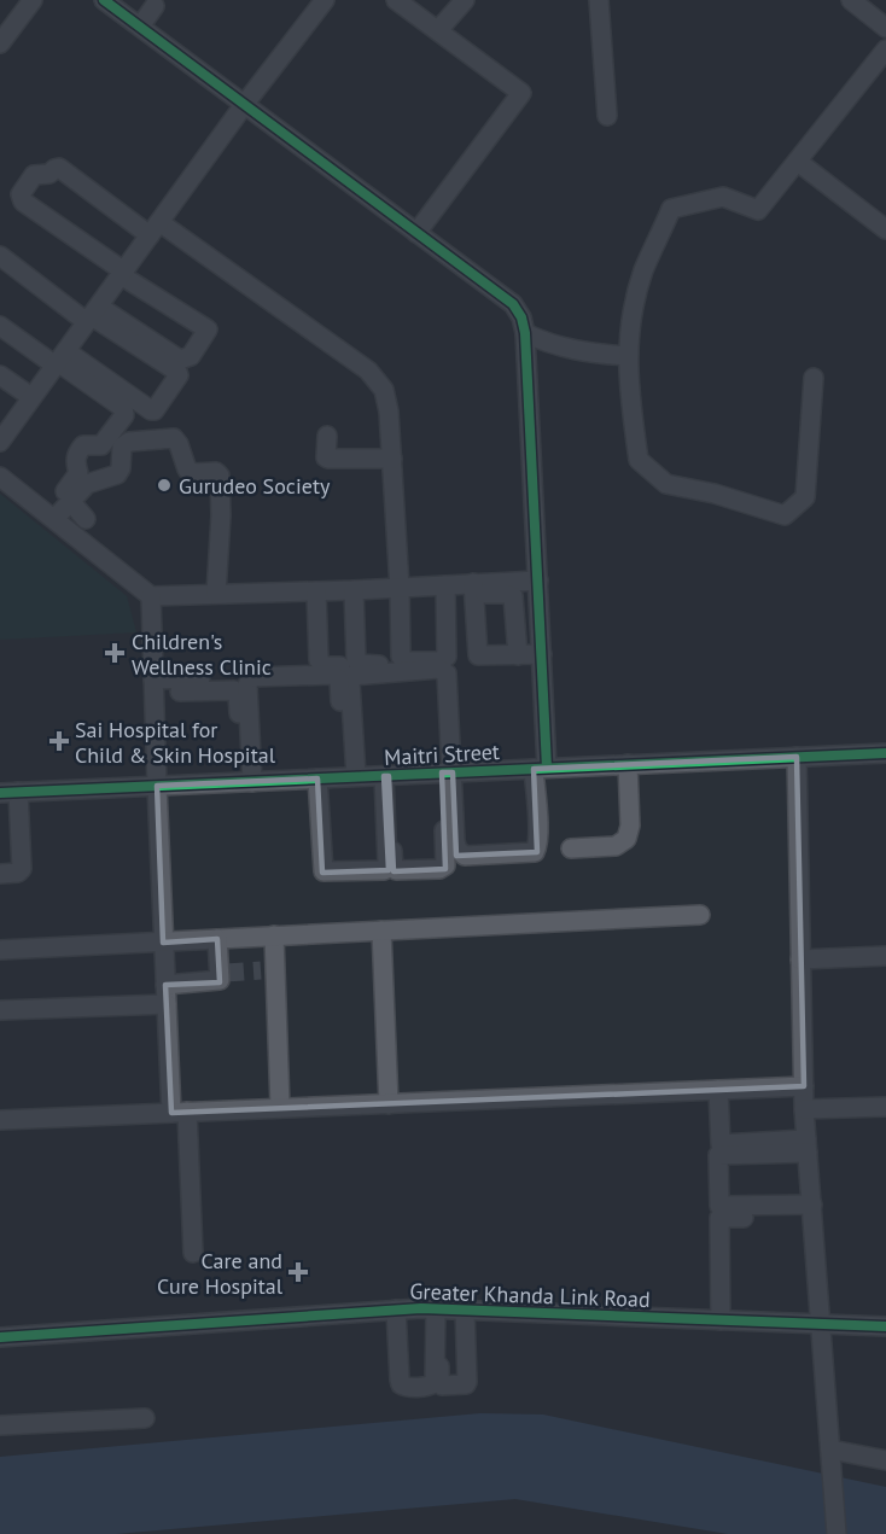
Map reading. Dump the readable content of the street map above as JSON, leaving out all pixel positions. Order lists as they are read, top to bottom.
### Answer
{
  "streets": {
    "street": ["Maitri Street", "Greater Khanda Link Road"]
  },
  "places": {
    "other": ["Gurudeo Society"],
    "health": ["Children's Wellness Clinic", "Sai Hospital for Child & Skin Hospital", "Care and Cure Hospital"]
  }
}
